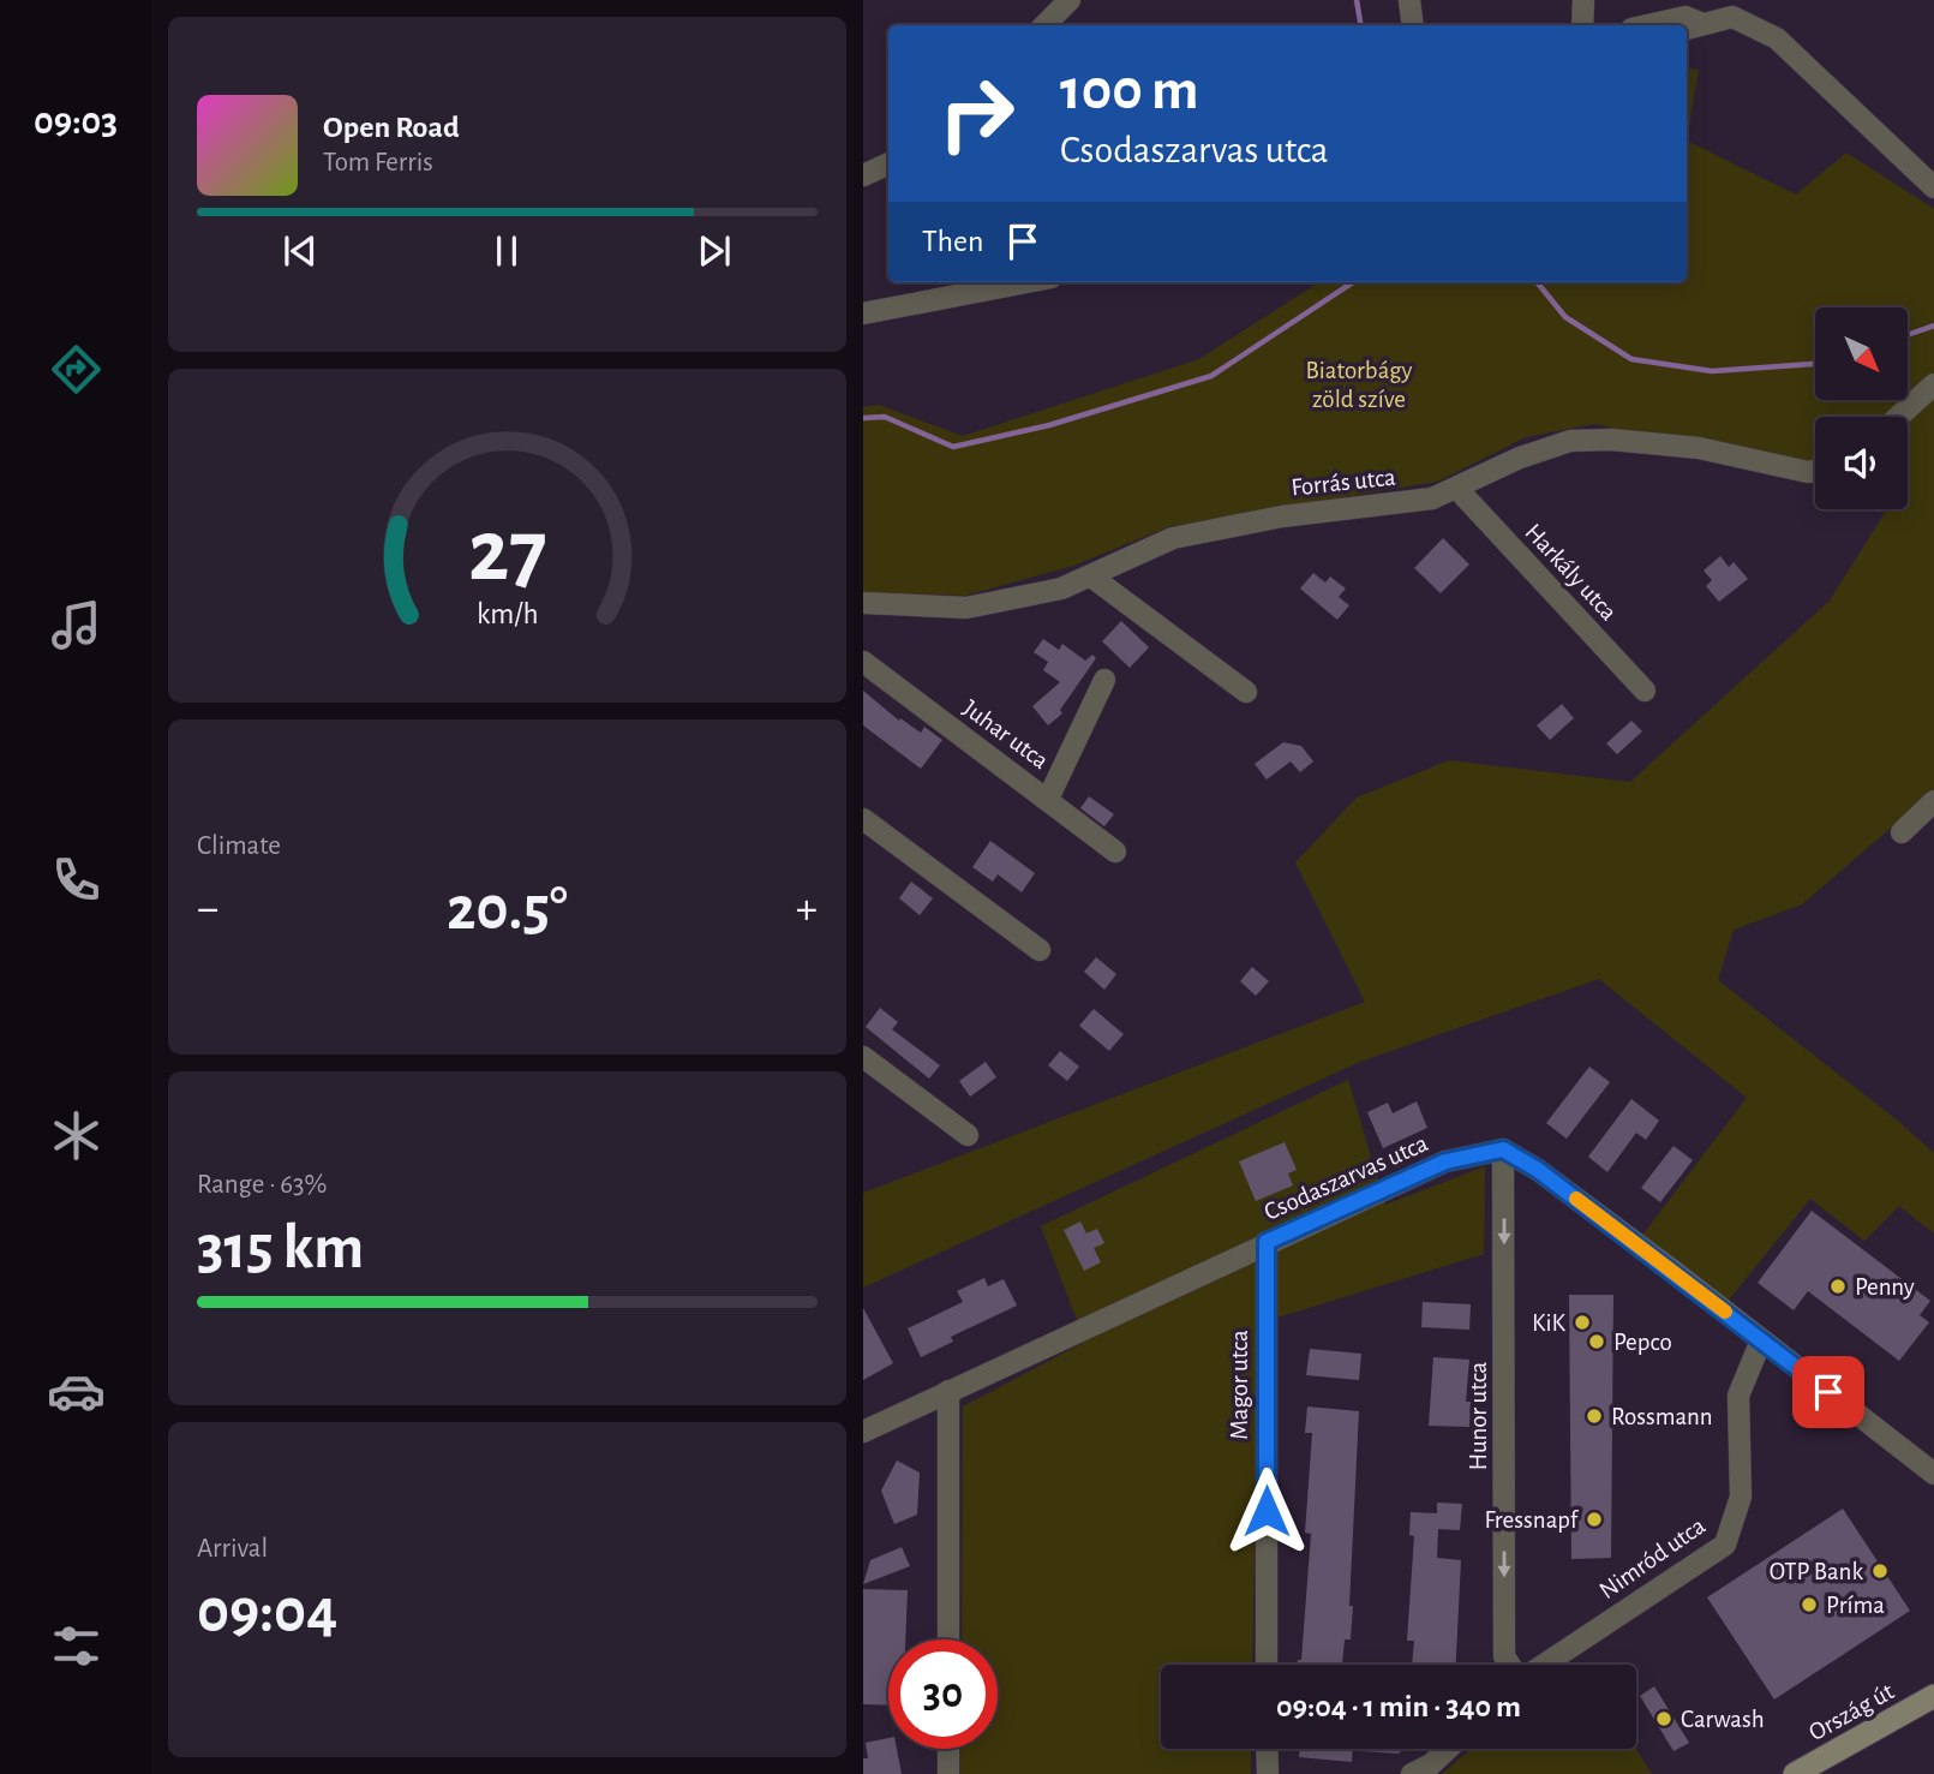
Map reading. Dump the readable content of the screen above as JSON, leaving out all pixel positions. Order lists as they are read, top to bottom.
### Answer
{
  "streets": {
    "main road": ["Ország út"],
    "street": [
      "Forrás utca",
      "Harkály utca",
      "Juhar utca",
      "Csodaszarvas utca",
      "Magor utca",
      "Hunor utca",
      "Nimród utca"
    ]
  },
  "crossings": [
    ["Forrás utca", "Harkály utca"],
    ["Csodaszarvas utca", "Magor utca"],
    ["Csodaszarvas utca", "Hunor utca"]
  ],
  "one_way": ["Hunor utca"],
  "parks": ["Biatorbágy zöld szíve"],
  "places": [
    "Penny",
    "KiK",
    "Pepco",
    "Rossmann",
    "Fressnapf",
    "OTP Bank",
    "Príma",
    "Carwash"
  ],
  "north": "bottom right",
  "page": {
    "tabs": "09:03",
    "turn": ["100 m", "Csodaszarvas utca"],
    "song": ["Open Road", "Tom Ferris"],
    "then": "Then",
    "tile": [
      "Climate",
      ["Range · 63%", "315 km"],
      ["Arrival", "09:04"]
    ],
    "heat": ["−", "20.5°", "+"],
    "limit": "30",
    "trip": "09:04 · 1 min · 340 m",
    "gauge": ["27", "km/h"]
  }
}
